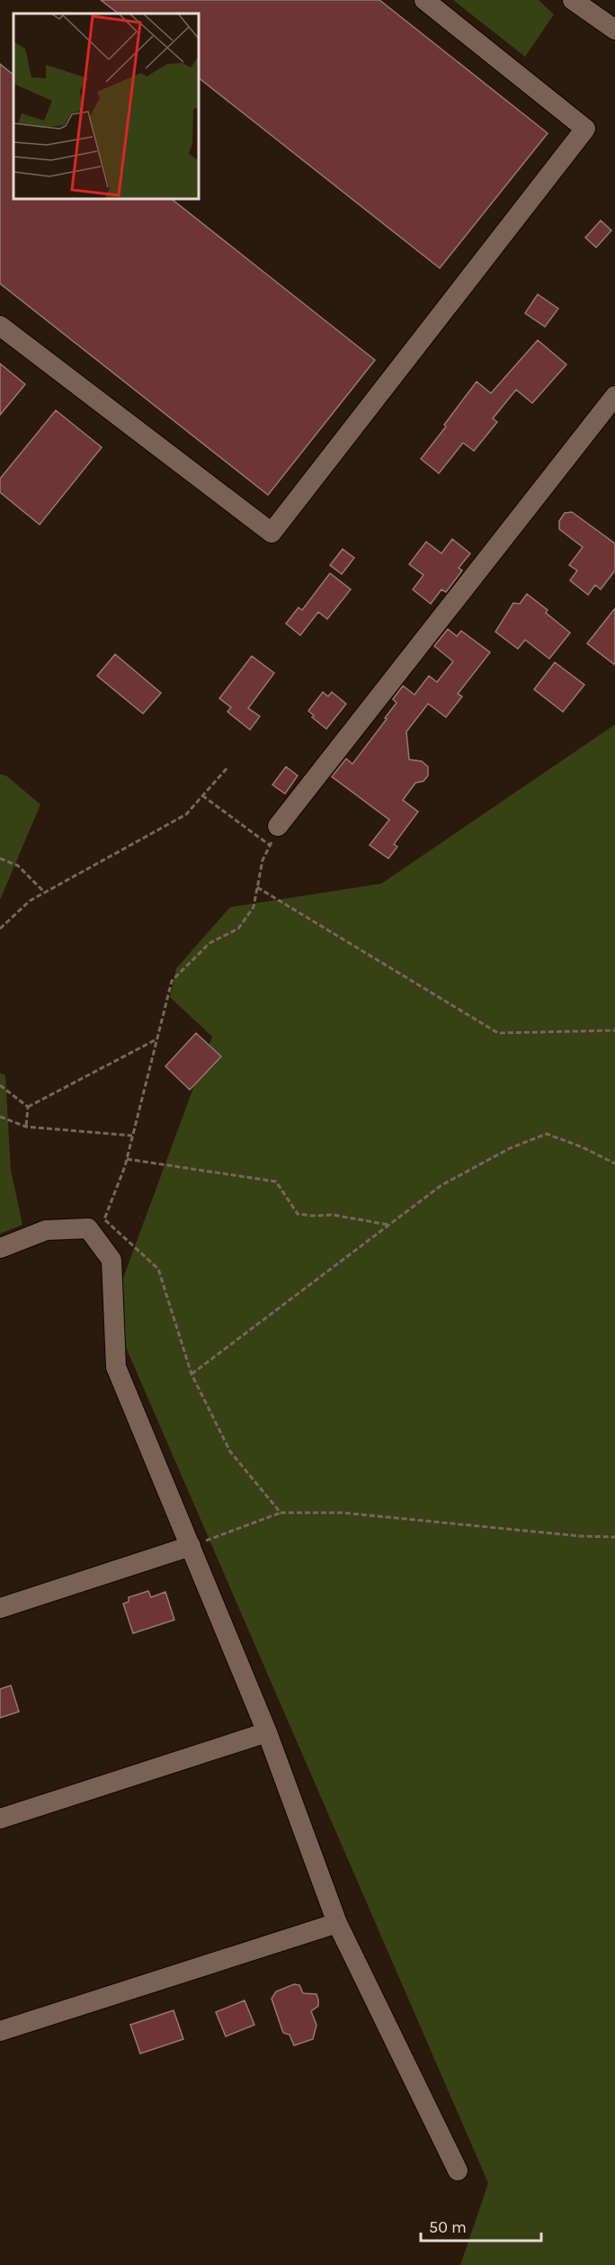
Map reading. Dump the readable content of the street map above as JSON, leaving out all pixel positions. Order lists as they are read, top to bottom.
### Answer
{
  "scale_bar": "50 m"
}
